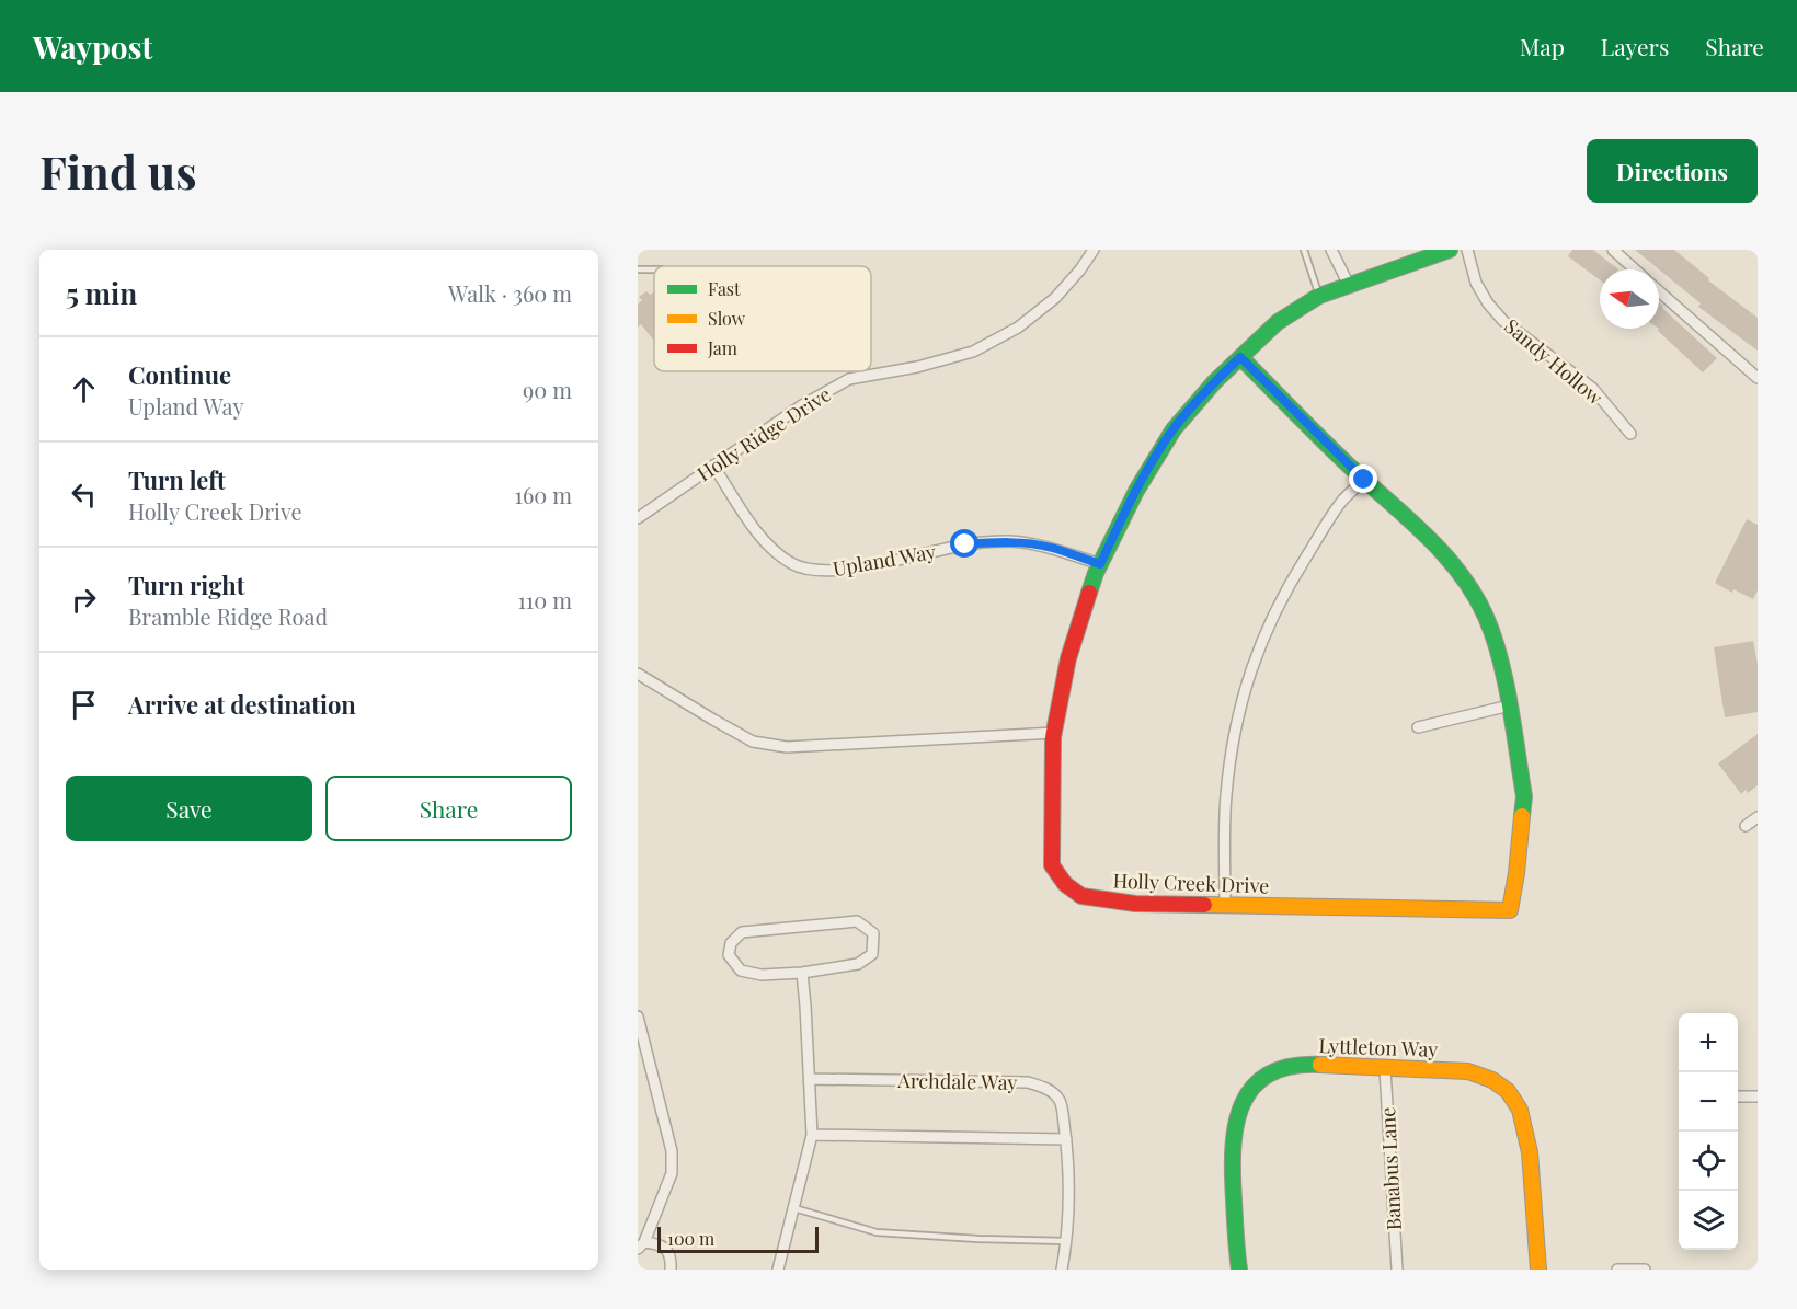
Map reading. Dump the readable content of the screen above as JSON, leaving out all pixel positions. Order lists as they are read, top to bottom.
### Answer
{
  "streets": {
    "street": [
      "Sandy Hollow",
      "Holly Ridge Drive",
      "Upland Way",
      "Holly Creek Drive",
      "Lyttleton Way",
      "Archdale Way",
      "Banabus Lane"
    ]
  },
  "crossings": [
    ["Holly Ridge Drive", "Upland Way"],
    ["Upland Way", "Holly Creek Drive"],
    ["Lyttleton Way", "Banabus Lane"]
  ],
  "legend": ["Fast", "Slow", "Jam"],
  "scale_bar": "100 m",
  "north": "left",
  "page": {
    "header": "Waypost",
    "nav": ["Map", "Layers", "Share"],
    "buttons": [
      "Directions",
      ["Save", "Share"]
    ],
    "title": "Find us",
    "heading": ["5 min", "Walk · 360 m"],
    "list": [
      ["Continue", "Upland Way", "90 m"],
      ["Turn left", "Holly Creek Drive", "160 m"],
      ["Turn right", "Bramble Ridge Road", "110 m"],
      "Arrive at destination"
    ],
    "map_buttons": ["+", "−"],
    "scale": "100 m"
  }
}
